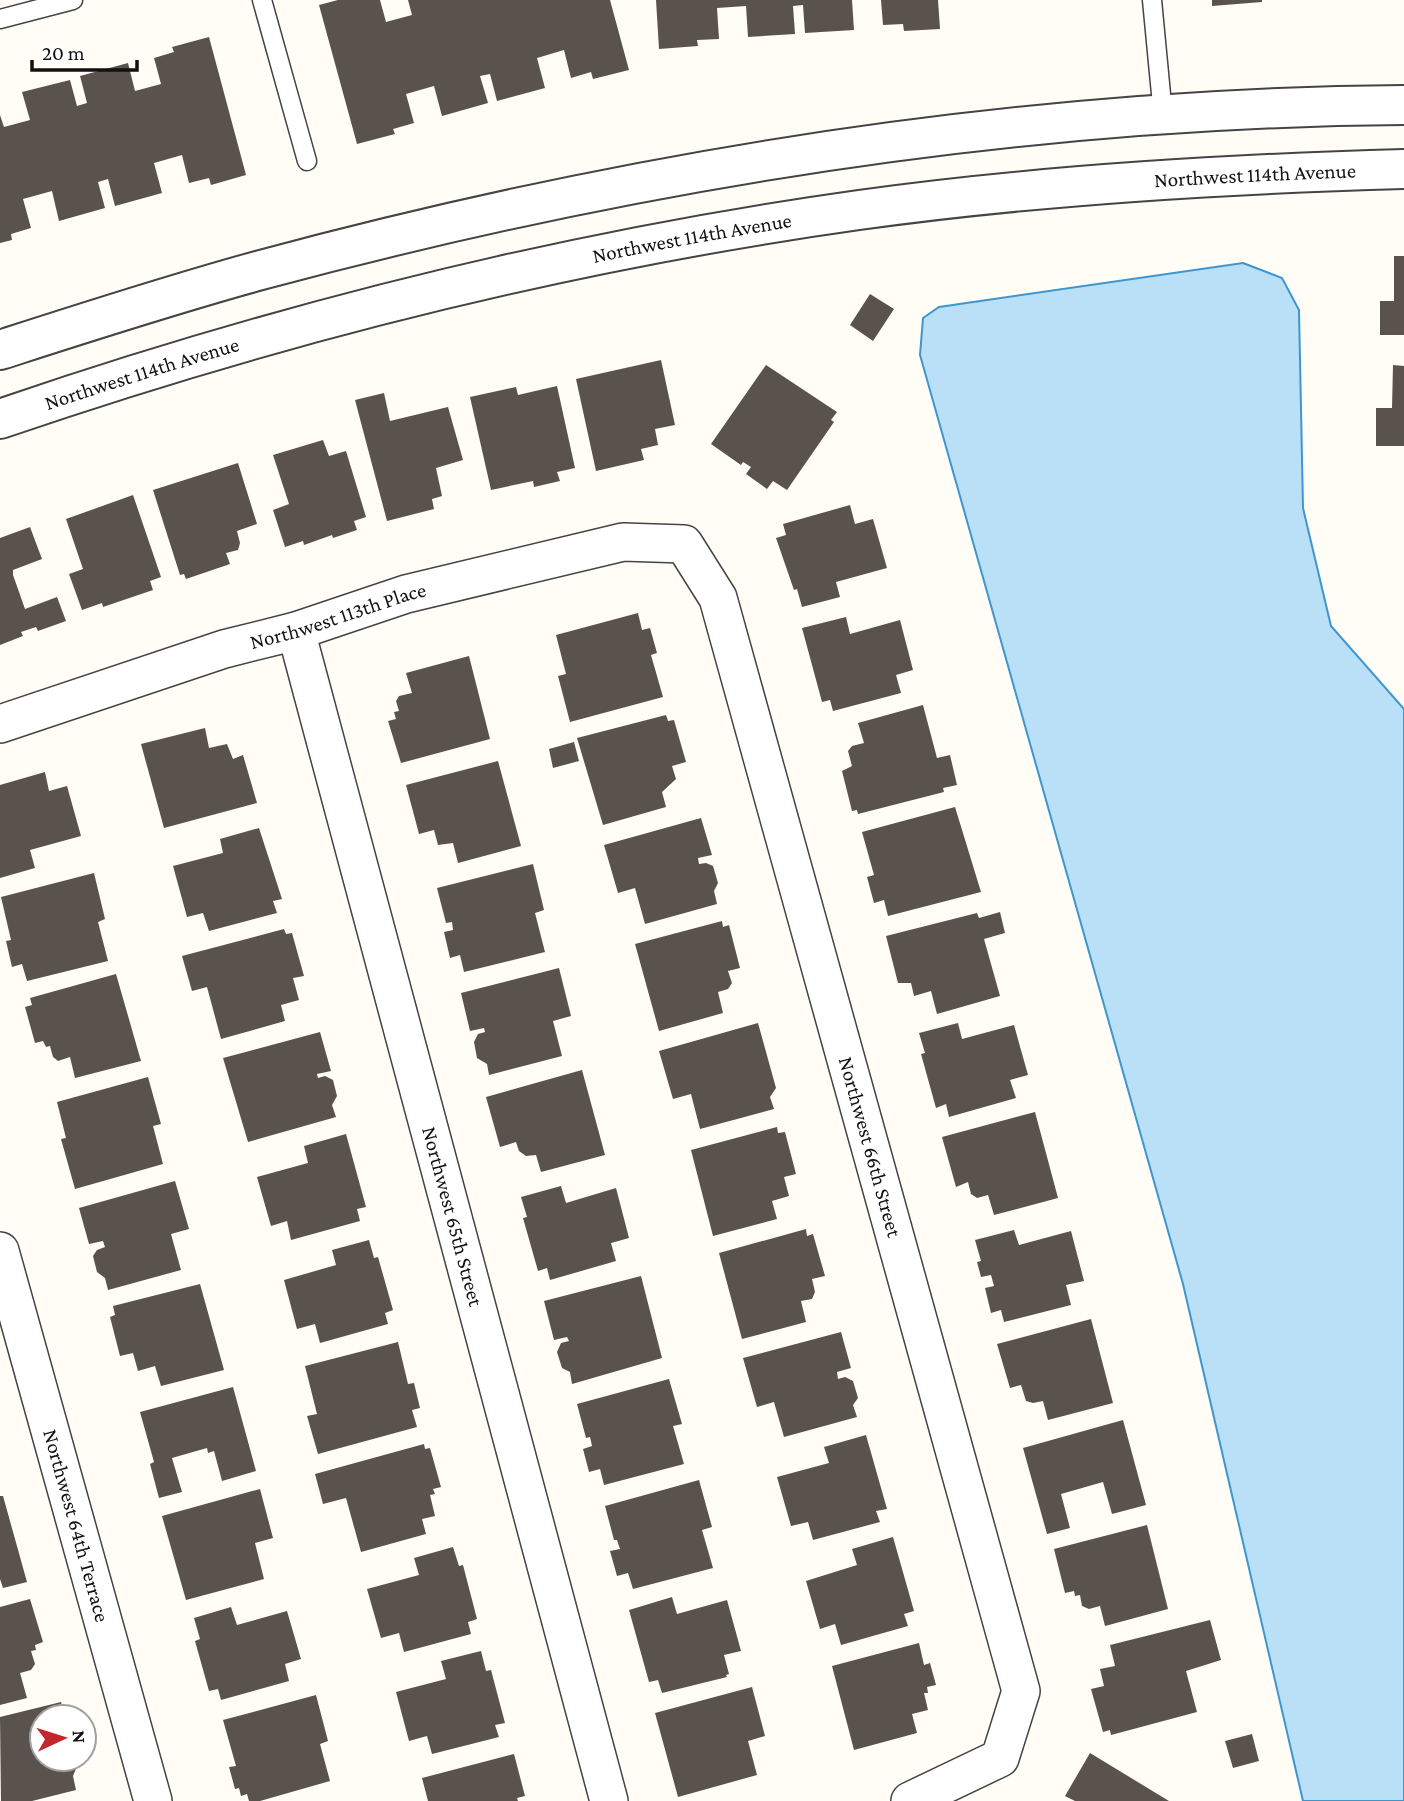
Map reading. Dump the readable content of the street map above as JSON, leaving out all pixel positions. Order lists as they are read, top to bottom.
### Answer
{
  "streets": {
    "street": [
      "Northwest 114th Avenue",
      "Northwest 113th Place",
      "Northwest 66th Street",
      "Northwest 65th Street",
      "Northwest 64th Terrace"
    ]
  },
  "crossings": [
    ["Northwest 113th Place", "Northwest 66th Street"],
    ["Northwest 113th Place", "Northwest 65th Street"]
  ],
  "scale_bar": "20 m",
  "north": "right"
}
